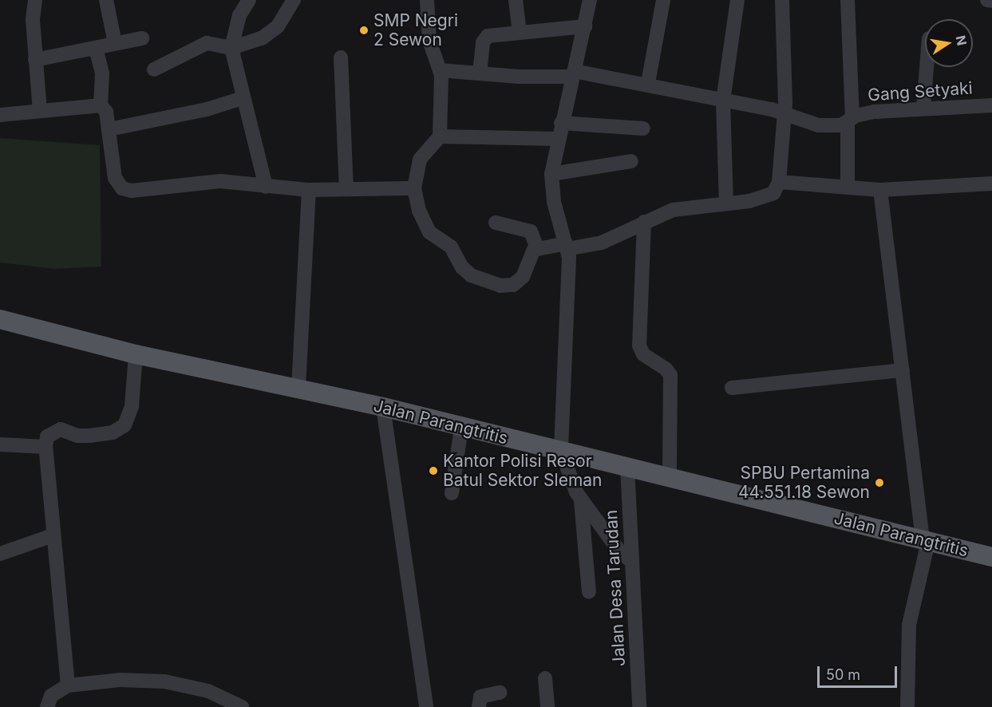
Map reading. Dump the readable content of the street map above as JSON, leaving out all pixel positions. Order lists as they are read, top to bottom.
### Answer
{
  "streets": {
    "main road": ["Jalan Parangtritis"],
    "street": ["Gang Setyaki", "Jalan Desa Tarudan"]
  },
  "crossings": [
    ["Jalan Parangtritis", "Jalan Desa Tarudan"]
  ],
  "places": ["SMP Negri 2 Sewon", "Kantor Polisi Resor Batul Sektor Sleman", "SPBU Pertamina 44.551.18 Sewon"],
  "scale_bar": "50 m",
  "north": "right"
}
